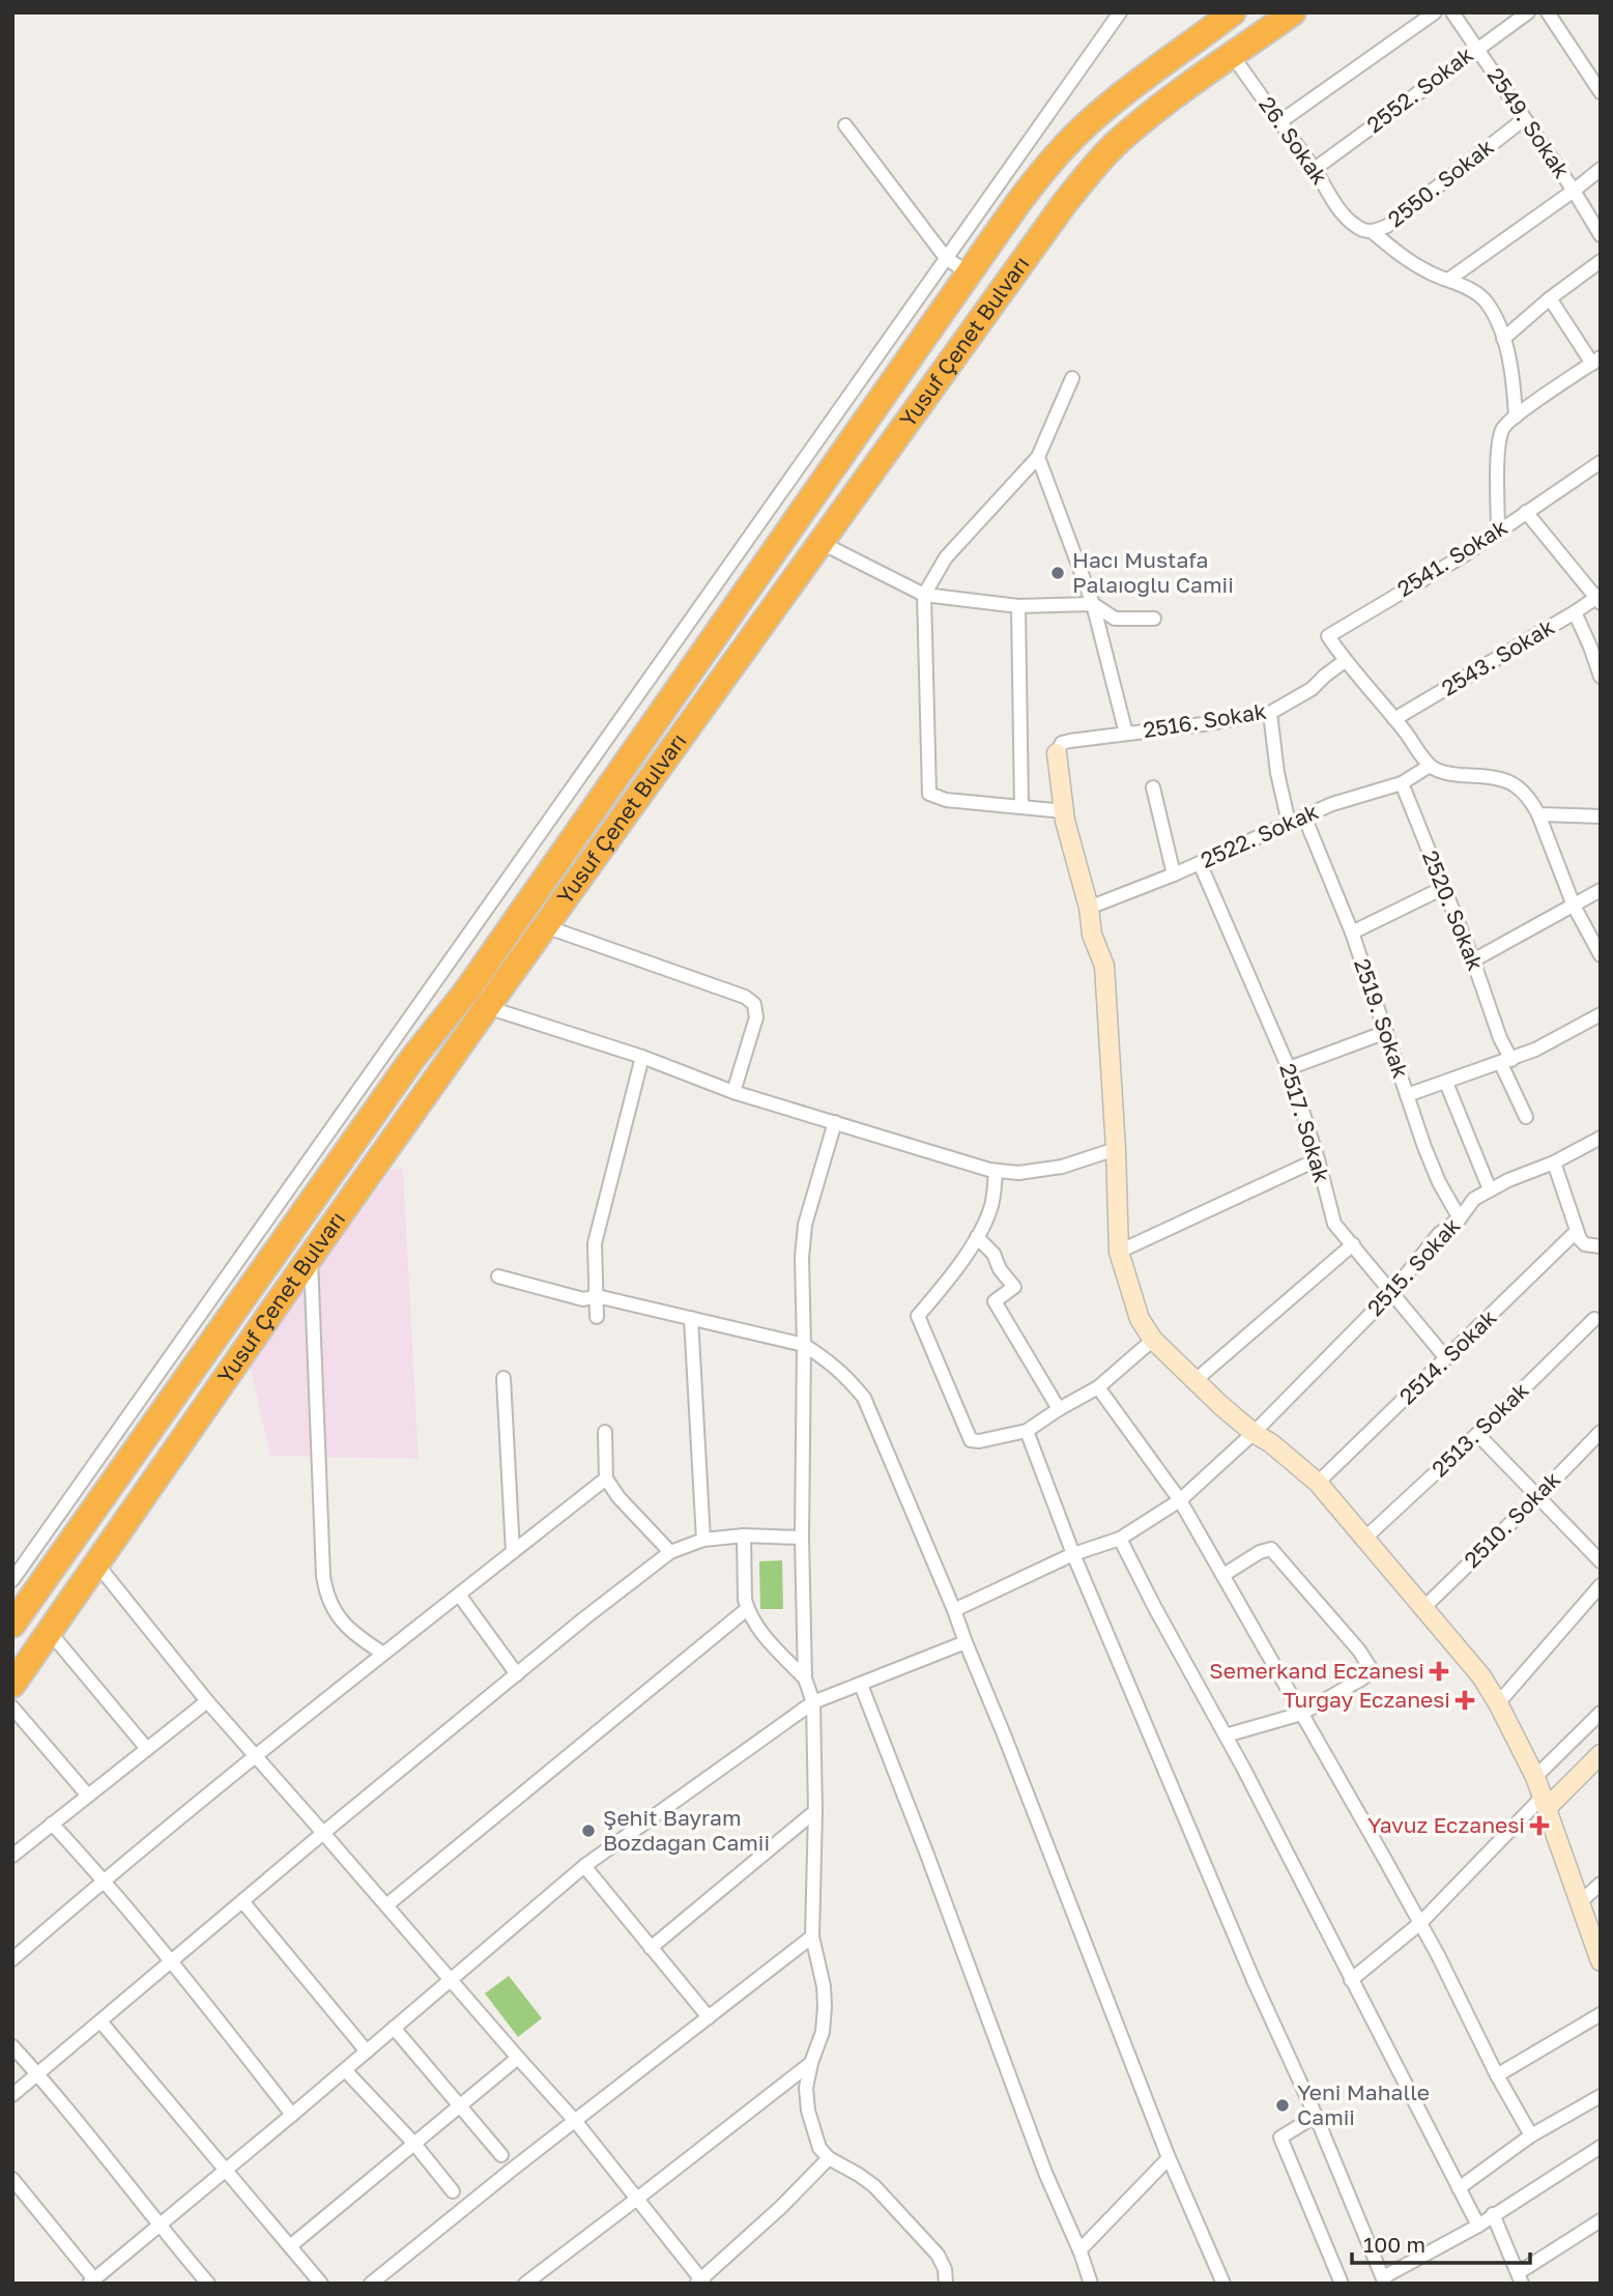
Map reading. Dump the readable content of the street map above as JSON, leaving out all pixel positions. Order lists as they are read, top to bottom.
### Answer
{
  "streets": {
    "highway": ["Yusuf Çenet Bulvarı"],
    "street": [
      "2552. Sokak",
      "2549. Sokak",
      "26. Sokak",
      "2550. Sokak",
      "2541. Sokak",
      "2543. Sokak",
      "2516. Sokak",
      "2522. Sokak",
      "2520. Sokak",
      "2519. Sokak",
      "2517. Sokak",
      "2515. Sokak",
      "2514. Sokak",
      "2513. Sokak",
      "2510. Sokak"
    ]
  },
  "crossings": [
    ["2552. Sokak", "2549. Sokak"],
    ["2552. Sokak", "26. Sokak"],
    ["2549. Sokak", "2550. Sokak"],
    ["26. Sokak", "2550. Sokak"],
    ["26. Sokak", "Yusuf Çenet Bulvarı"],
    ["2541. Sokak", "2516. Sokak"],
    ["2522. Sokak", "2520. Sokak"],
    ["2522. Sokak", "2519. Sokak"],
    ["2522. Sokak", "2517. Sokak"],
    ["2519. Sokak", "2515. Sokak"],
    ["2517. Sokak", "2515. Sokak"],
    ["2517. Sokak", "2514. Sokak"]
  ],
  "places": {
    "other": ["Hacı Mustafa Palaıoğlu Camii", "Şehit Bayram Bozdağan Camii", "Yeni Mahalle Camii"],
    "health": ["Semerkand Eczanesi", "Turgay Eczanesi", "Yavuz Eczanesi"]
  },
  "scale_bar": "100 m"
}
